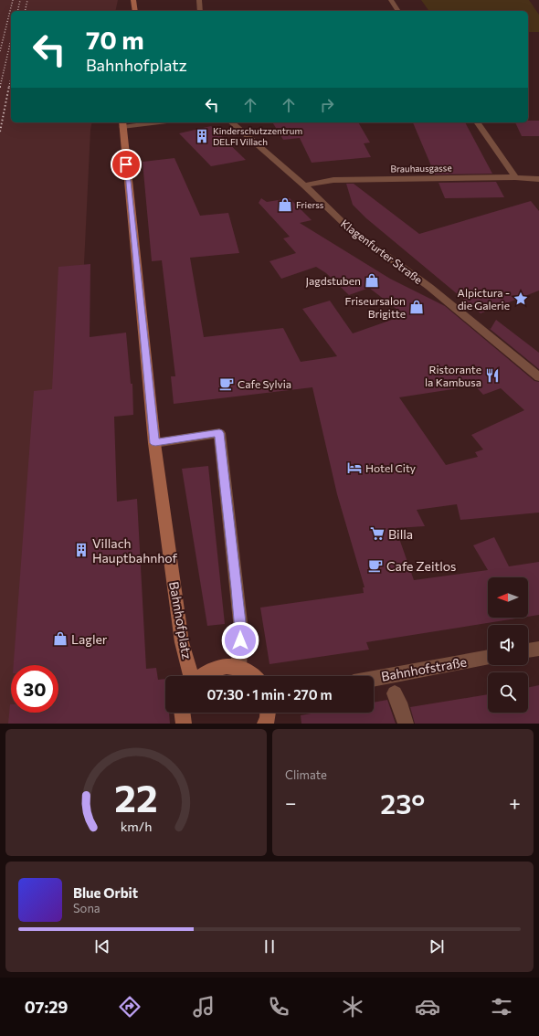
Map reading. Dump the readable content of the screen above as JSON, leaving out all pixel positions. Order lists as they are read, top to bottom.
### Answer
{
  "streets": {
    "street": [
      "Brauhausgasse",
      "Klagenfurter Straße",
      "Bahnhofplatz",
      "Bahnhofstraße"
    ]
  },
  "crossings": [
    ["Brauhausgasse", "Klagenfurter Straße"]
  ],
  "places": {
    "building": ["Kinderschutzzentrum DELFI Villach", "Villach Hauptbahnhof"],
    "shop": [
      "Frierss",
      "Jagdstuben",
      "Friseursalon Brigitte",
      "Lagler"
    ],
    "place": ["Alpictura - die Galerie"],
    "restaurant": ["Ristorante la Kambusa"],
    "cafe": ["Cafe Sylvia", "Cafe Zeitlos"],
    "hotel": ["Hotel City"],
    "supermarket": ["Billa"]
  },
  "north": "left",
  "page": {
    "turn": ["70 m", "Bahnhofplatz"],
    "limit": "30",
    "trip": "07:30 · 1 min · 270 m",
    "tile": "Climate",
    "heat": ["−", "23°", "+"],
    "song": ["Blue Orbit", "Sona"],
    "tabs": "07:29",
    "gauge": ["22", "km/h"]
  }
}
